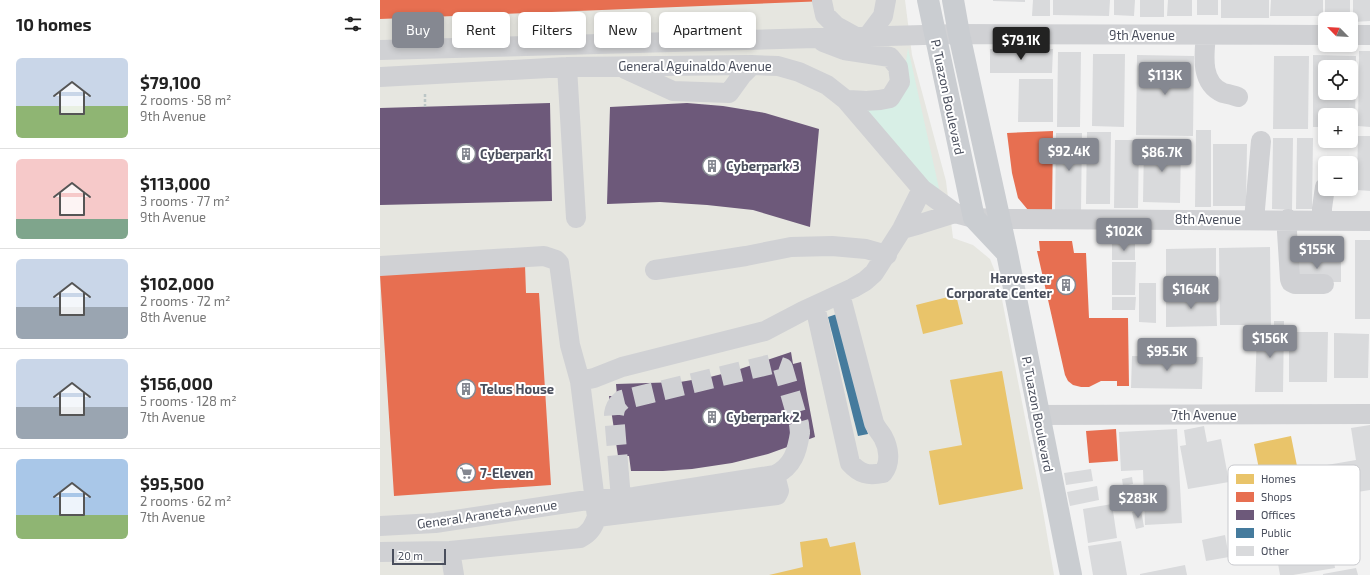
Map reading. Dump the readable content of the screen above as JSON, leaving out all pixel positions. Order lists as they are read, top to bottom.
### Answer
{
  "streets": {
    "main road": ["P. Tuazon Boulevard"],
    "street": [
      "9th Avenue",
      "General Aguinaldo Avenue",
      "8th Avenue",
      "7th Avenue",
      "General Araneta Avenue"
    ]
  },
  "crossings": [
    ["9th Avenue", "General Aguinaldo Avenue"],
    ["9th Avenue", "P. Tuazon Boulevard"],
    ["General Aguinaldo Avenue", "P. Tuazon Boulevard"],
    ["P. Tuazon Boulevard", "8th Avenue"],
    ["P. Tuazon Boulevard", "7th Avenue"]
  ],
  "places": {
    "building": [
      "Cyberpark 1",
      "Cyberpark 3",
      "Harvester Corporate Center",
      "Telus House",
      "Cyberpark 2"
    ],
    "supermarket": ["7-Eleven"]
  },
  "legend": [
    "Homes",
    "Shops",
    "Offices",
    "Public",
    "Other"
  ],
  "scale_bar": "20 m",
  "north": "top left",
  "page": {
    "heading": "10 homes",
    "map_buttons": ["+", "−"],
    "chip": [
      "Buy",
      "Rent",
      "Filters",
      "New",
      "Apartment"
    ],
    "price": [
      "$79.1K",
      "$113K",
      "$92.4K",
      "$86.7K",
      "$102K",
      "$155K",
      "$164K",
      "$156K",
      "$95.5K",
      "$283K"
    ],
    "list": [
      {
        "name": "$79,100",
        "note": "2 rooms · 58 m² · 9th Avenue"
      },
      {
        "name": "$113,000",
        "note": "3 rooms · 77 m² · 9th Avenue"
      },
      {
        "name": "$102,000",
        "note": "2 rooms · 72 m² · 8th Avenue"
      },
      {
        "name": "$156,000",
        "note": "5 rooms · 128 m² · 7th Avenue"
      },
      {
        "name": "$95,500",
        "note": "2 rooms · 62 m² · 7th Avenue"
      }
    ],
    "scale": "20 m"
  }
}
